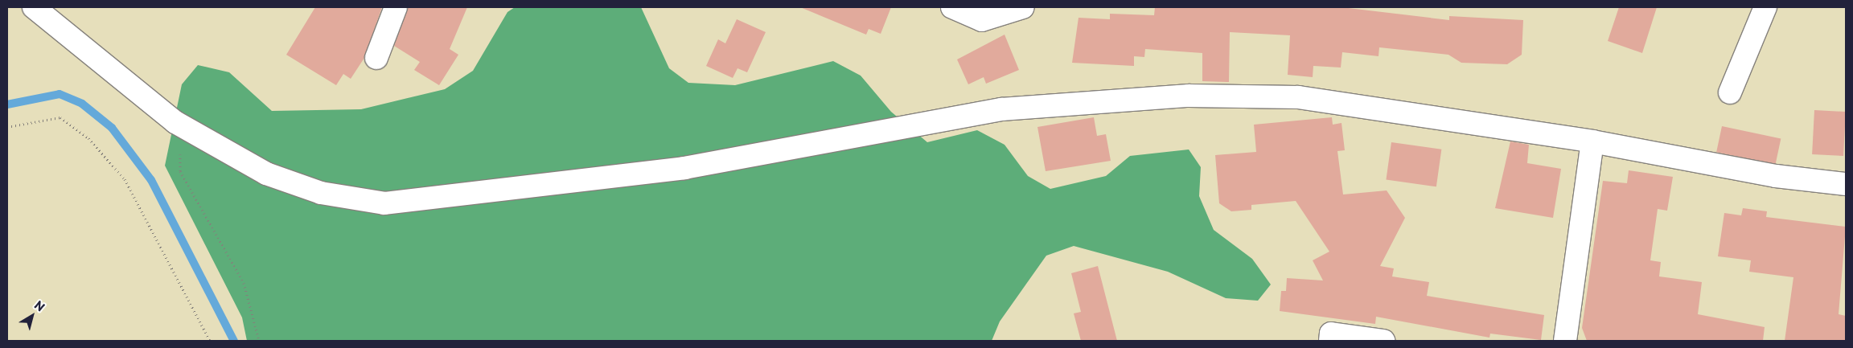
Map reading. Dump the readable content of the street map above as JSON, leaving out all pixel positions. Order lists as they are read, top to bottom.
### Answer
{
  "north": "top right"
}
